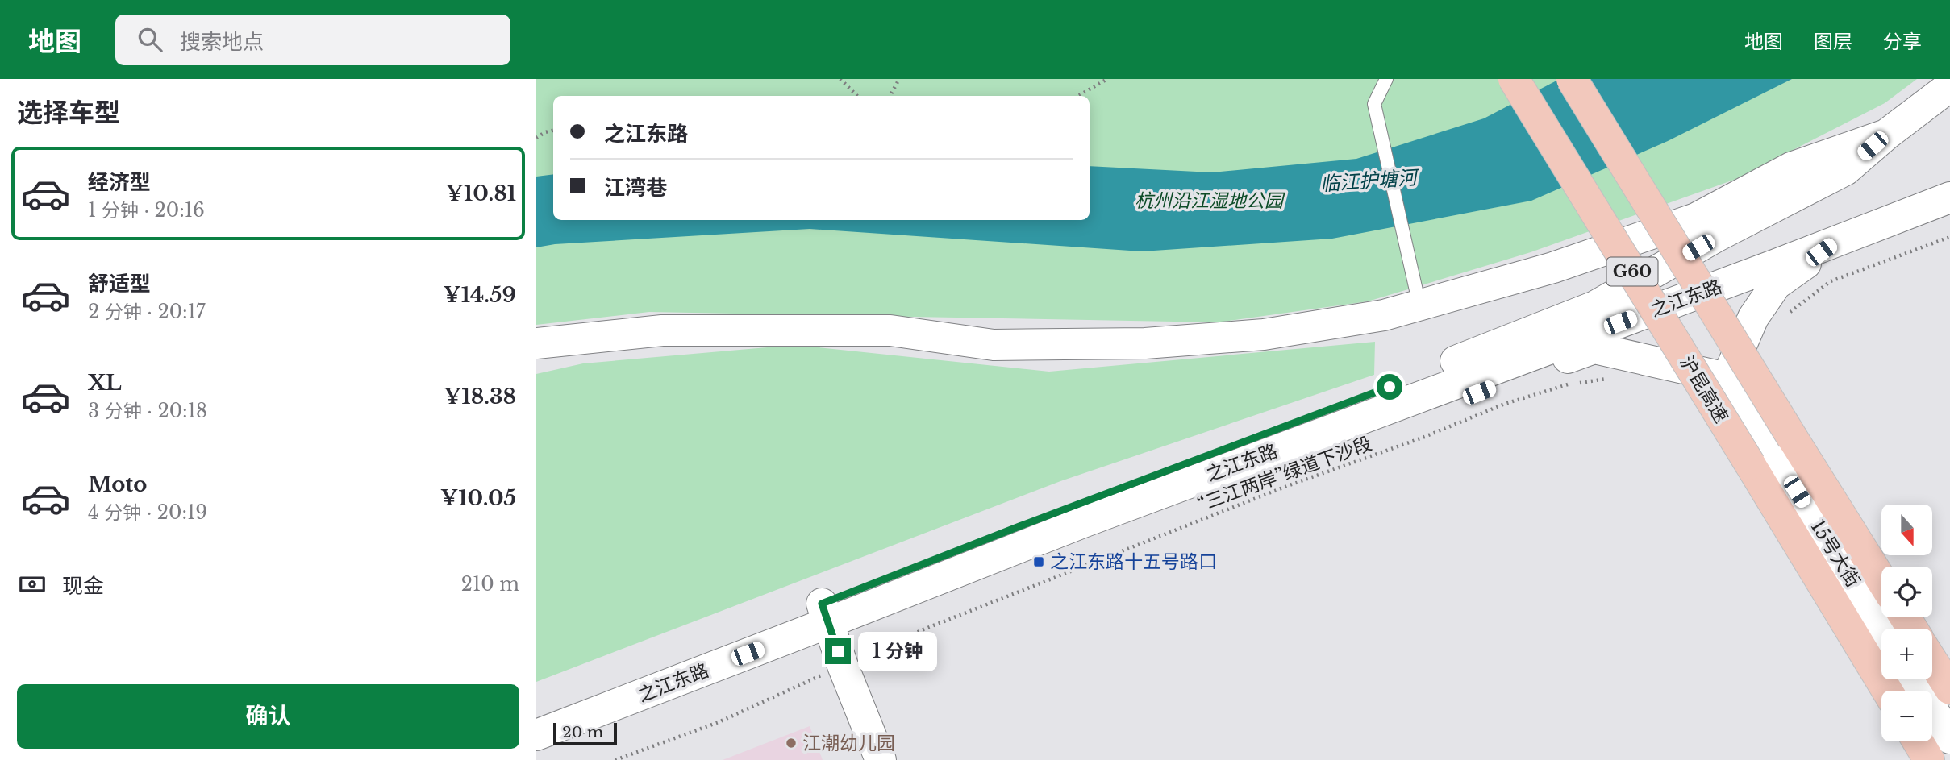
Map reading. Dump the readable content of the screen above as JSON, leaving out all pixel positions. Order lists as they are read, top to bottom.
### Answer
{
  "streets": {
    "highway": ["G60", "沪昆高速"],
    "main road": ["之江东路", "15号大街"],
    "path": ["“三江两岸”绿道下沙段"]
  },
  "water": ["临江护塘河"],
  "parks": ["杭州沿江湿地公园"],
  "places": {
    "transit": ["之江东路十五号路口"],
    "other": ["江潮幼儿园"]
  },
  "scale_bar": "20 m",
  "north": "bottom",
  "page": {
    "header": "地图",
    "search": "搜索地点",
    "nav": ["地图", "图层", "分享"],
    "heading": "选择车型",
    "banner": ["之江东路", "江湾巷"],
    "list": [
      {
        "name": "经济型",
        "note": "1 分钟 · 20:16",
        "value": "¥10.81"
      },
      {
        "name": "舒适型",
        "note": "2 分钟 · 20:17",
        "value": "¥14.59"
      },
      {
        "name": "XL",
        "note": "3 分钟 · 20:18",
        "value": "¥18.38"
      },
      {
        "name": "Moto",
        "note": "4 分钟 · 20:19",
        "value": "¥10.05"
      }
    ],
    "map_buttons": ["+", "−"],
    "pay": ["现金", "210 m"],
    "bubble": "1 分钟",
    "buttons": "确认",
    "scale": "20 m"
  }
}
